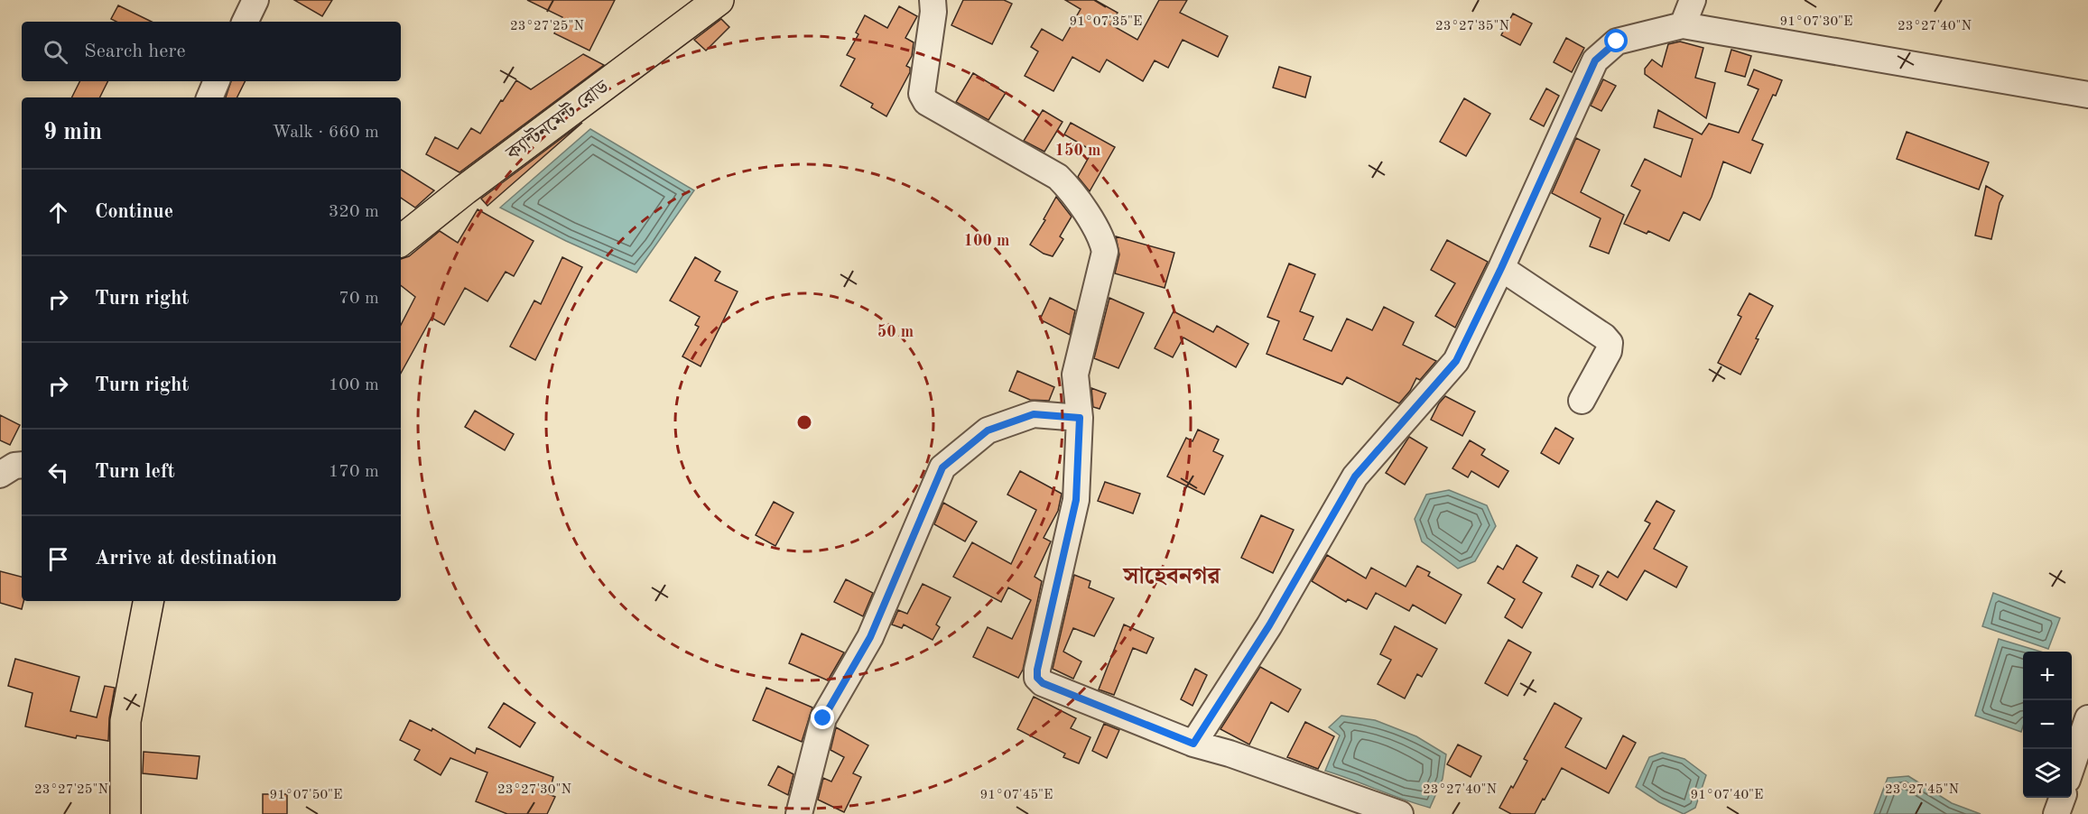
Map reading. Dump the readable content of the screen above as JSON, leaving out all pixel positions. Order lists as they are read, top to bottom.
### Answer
{
  "streets": {
    "main road": ["ক্যান্টনমেন্ট রোড"]
  },
  "districts": ["সাহেবনগর"],
  "page": {
    "search": "Search here",
    "heading": ["9 min", "Walk · 660 m"],
    "list": [
      ["Continue", "320 m"],
      ["Turn right", "70 m"],
      ["Turn right", "100 m"],
      ["Turn left", "170 m"],
      "Arrive at destination"
    ],
    "map_buttons": ["+", "−"]
  },
  "coordinates": [
    "91°07'35\"E",
    "91°07'30\"E",
    "23°27'35\"N",
    "23°27'25\"N",
    "23°27'40\"N",
    "23°27'30\"N",
    "23°27'45\"N",
    "91°07'50\"E",
    "91°07'45\"E",
    "91°07'40\"E"
  ],
  "rings": ["150 m", "100 m", "50 m"]
}
